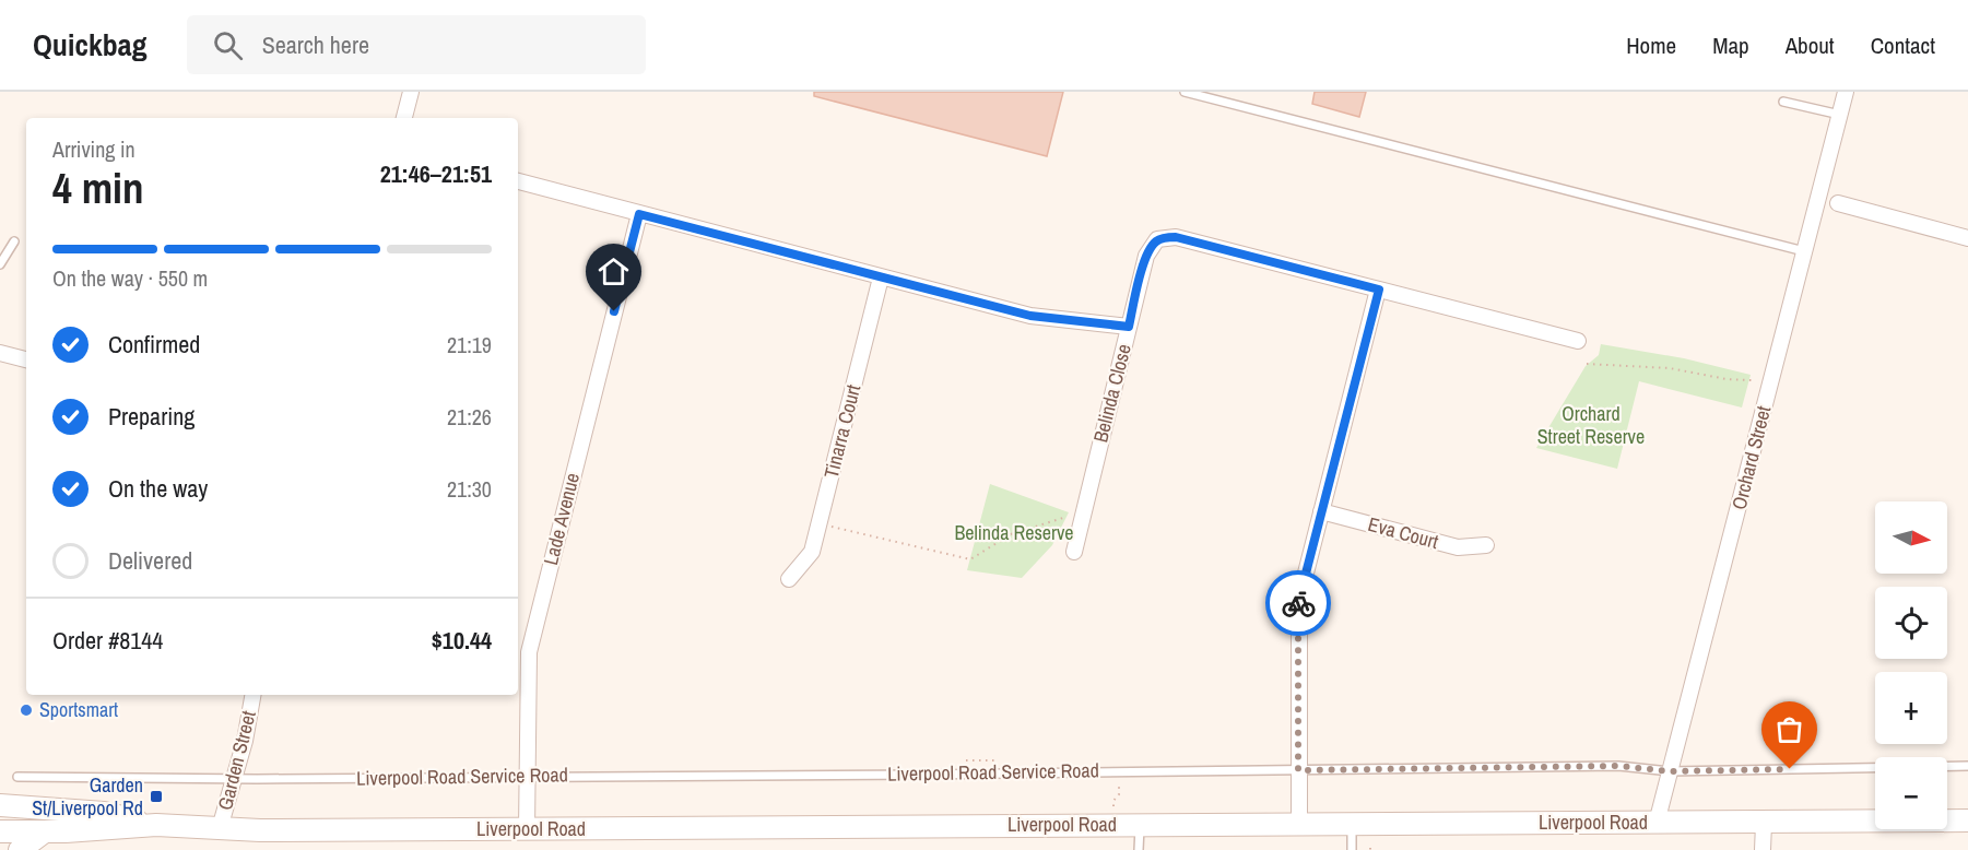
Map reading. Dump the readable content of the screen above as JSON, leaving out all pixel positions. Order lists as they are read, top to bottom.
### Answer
{
  "streets": {
    "main road": ["Liverpool Road"],
    "street": [
      "Belinda Close",
      "Tinarra Court",
      "Orchard Street",
      "Lade Avenue",
      "Eva Court",
      "Garden Street"
    ],
    "lane": ["Liverpool Road Service Road"]
  },
  "crossings": [
    ["Orchard Street", "Liverpool Road Service Road"],
    ["Orchard Street", "Liverpool Road"],
    ["Lade Avenue", "Liverpool Road Service Road"],
    ["Lade Avenue", "Liverpool Road"],
    ["Garden Street", "Liverpool Road Service Road"],
    ["Garden Street", "Liverpool Road"]
  ],
  "parks": ["Orchard Street Reserve", "Belinda Reserve"],
  "places": {
    "other": ["Sportsmart"],
    "transit": ["Garden St/Liverpool Rd"]
  },
  "north": "right",
  "page": {
    "header": "Quickbag",
    "search": "Search here",
    "nav": [
      "Home",
      "Map",
      "About",
      "Contact"
    ],
    "heading": ["4 min", "Arriving in", "21:46–21:51"],
    "panel": ["Order #8144", "$10.44"],
    "bar": "On the way · 550 m",
    "list": [
      ["Confirmed", "21:19"],
      ["Preparing", "21:26"],
      ["On the way", "21:30"],
      "Delivered"
    ],
    "map_buttons": ["+", "−"]
  }
}
